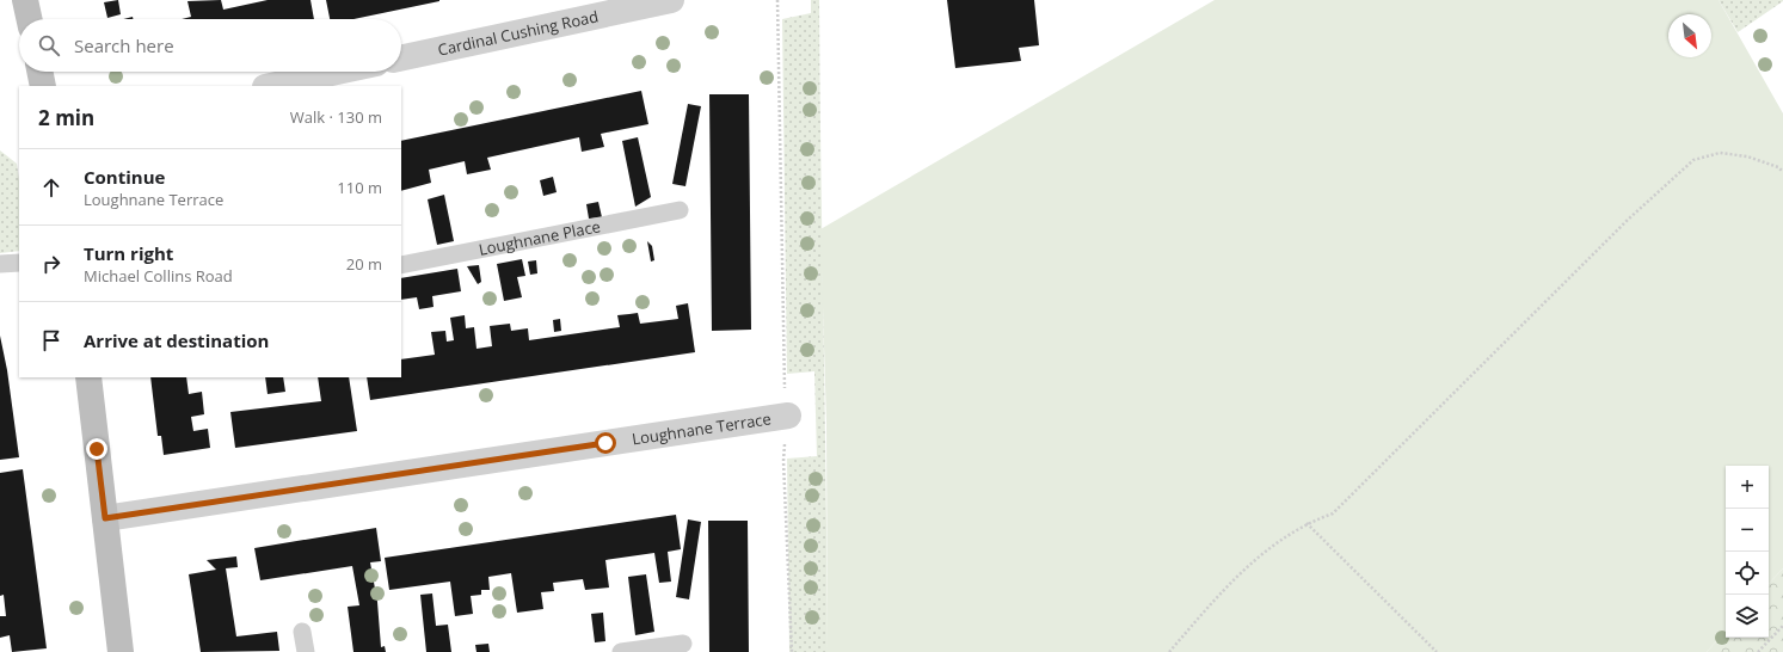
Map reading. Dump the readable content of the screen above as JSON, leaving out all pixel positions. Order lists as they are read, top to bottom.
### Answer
{
  "streets": {
    "street": ["Cardinal Cushing Road", "Loughnane Terrace"],
    "lane": ["Loughnane Place"]
  },
  "north": "bottom right",
  "page": {
    "search": "Search here",
    "heading": ["2 min", "Walk · 130 m"],
    "list": [
      ["Continue", "Loughnane Terrace", "110 m"],
      ["Turn right", "Michael Collins Road", "20 m"],
      "Arrive at destination"
    ],
    "map_buttons": ["+", "−"]
  }
}
